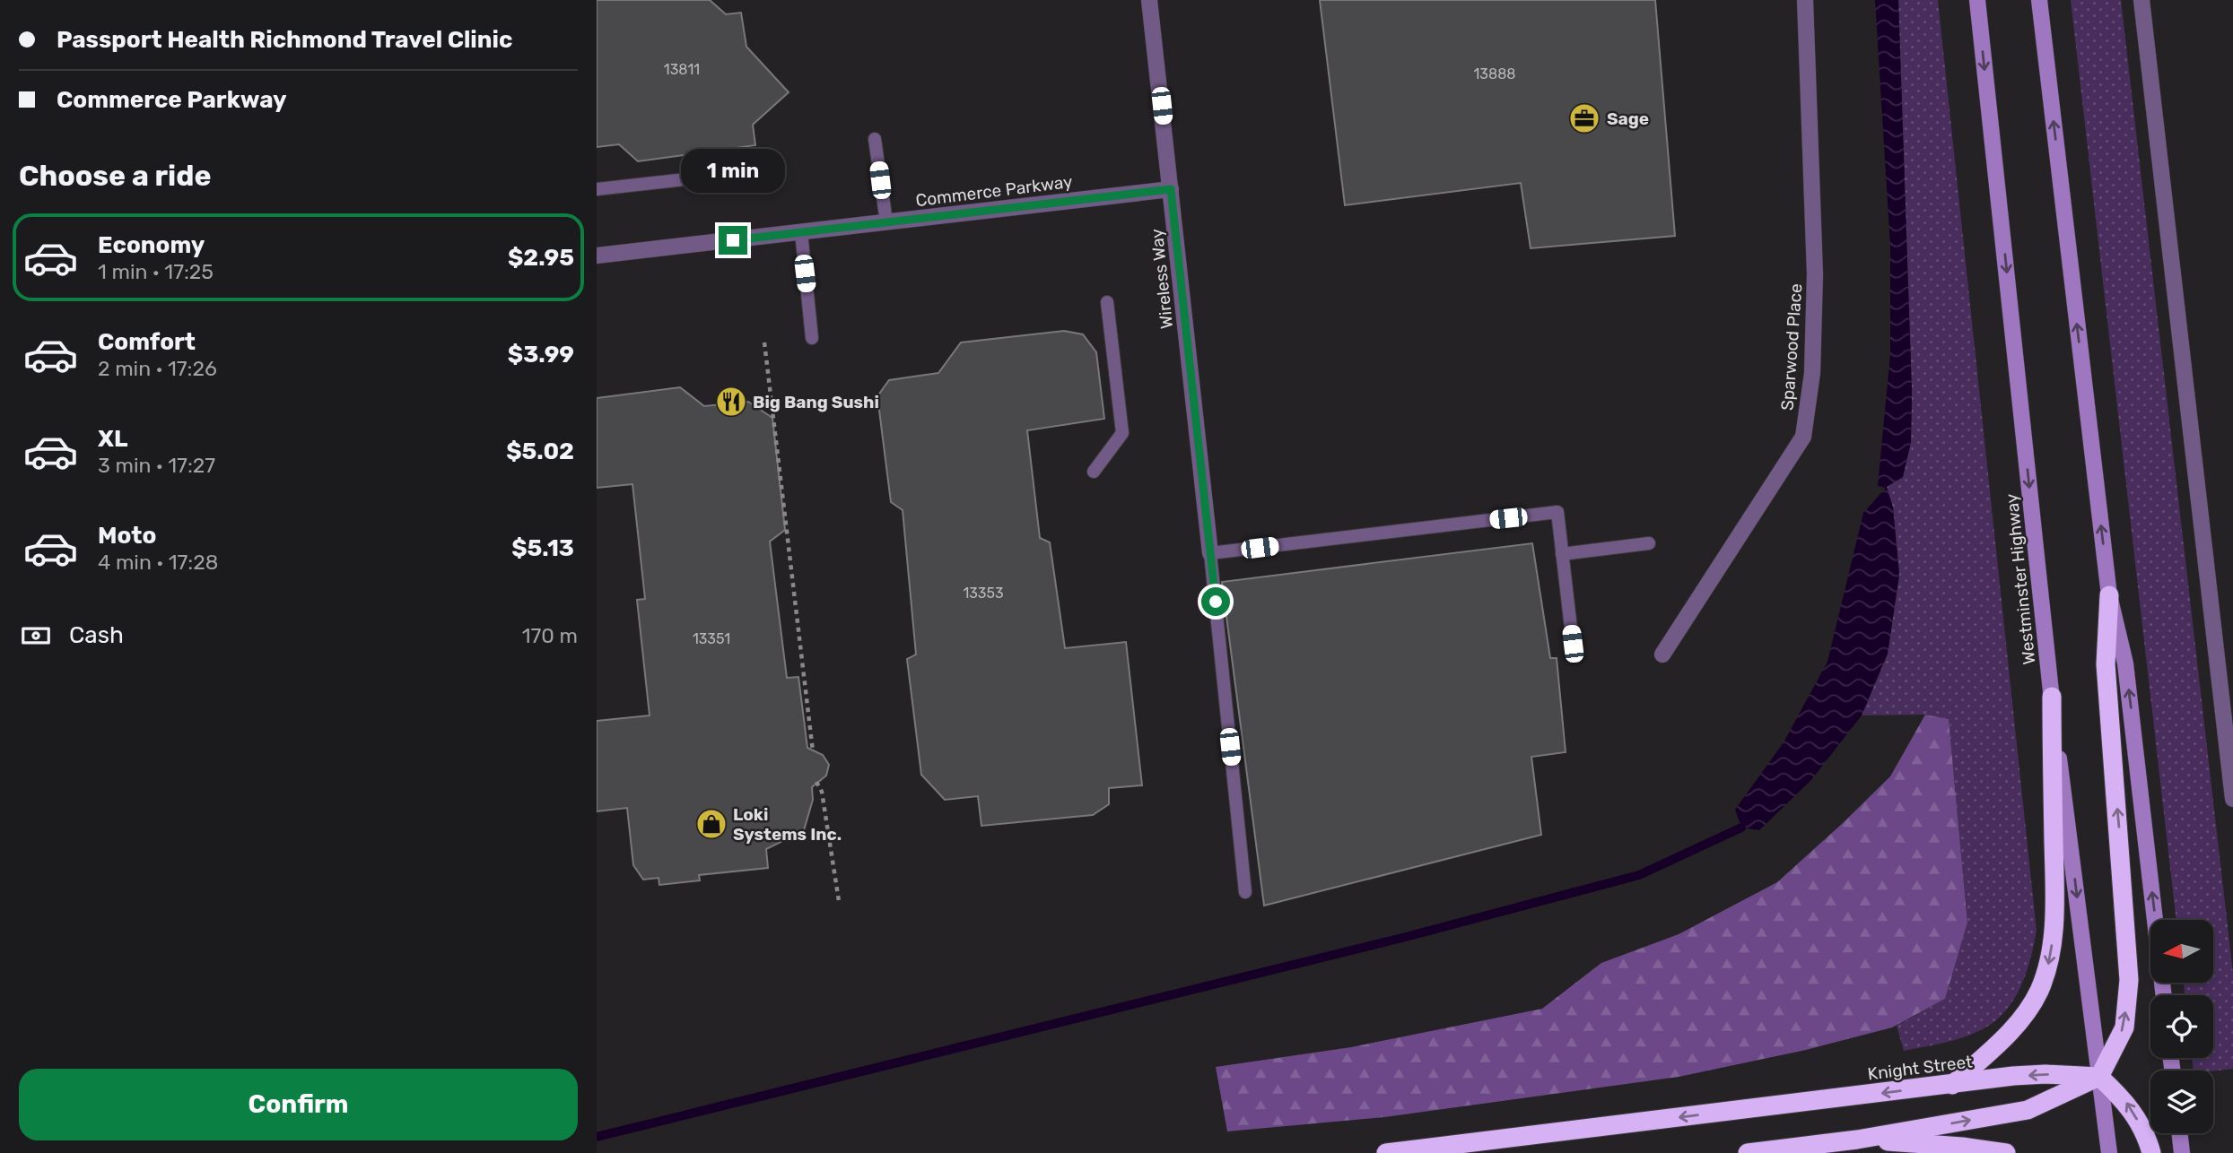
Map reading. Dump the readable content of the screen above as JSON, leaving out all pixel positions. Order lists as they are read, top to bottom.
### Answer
{
  "streets": {
    "highway": ["Knight Street"],
    "main road": ["Westminster Highway"],
    "street": ["Commerce Parkway", "Wireless Way", "Sparwood Place"]
  },
  "crossings": [
    ["Commerce Parkway", "Wireless Way"],
    ["Westminster Highway", "Knight Street"]
  ],
  "places": {
    "office": ["Sage"],
    "restaurant": ["Big Bang Sushi"],
    "shop": ["Loki Systems Inc."]
  },
  "house_numbers": [
    "13811",
    "13888",
    "13353",
    "13351"
  ],
  "north": "left",
  "page": {
    "banner": ["Passport Health Richmond Travel Clinic", "Commerce Parkway"],
    "heading": "Choose a ride",
    "bubble": "1 min",
    "list": [
      {
        "name": "Economy",
        "note": "1 min · 17:25",
        "value": "$2.95"
      },
      {
        "name": "Comfort",
        "note": "2 min · 17:26",
        "value": "$3.99"
      },
      {
        "name": "XL",
        "note": "3 min · 17:27",
        "value": "$5.02"
      },
      {
        "name": "Moto",
        "note": "4 min · 17:28",
        "value": "$5.13"
      }
    ],
    "pay": ["Cash", "170 m"],
    "buttons": "Confirm"
  }
}
